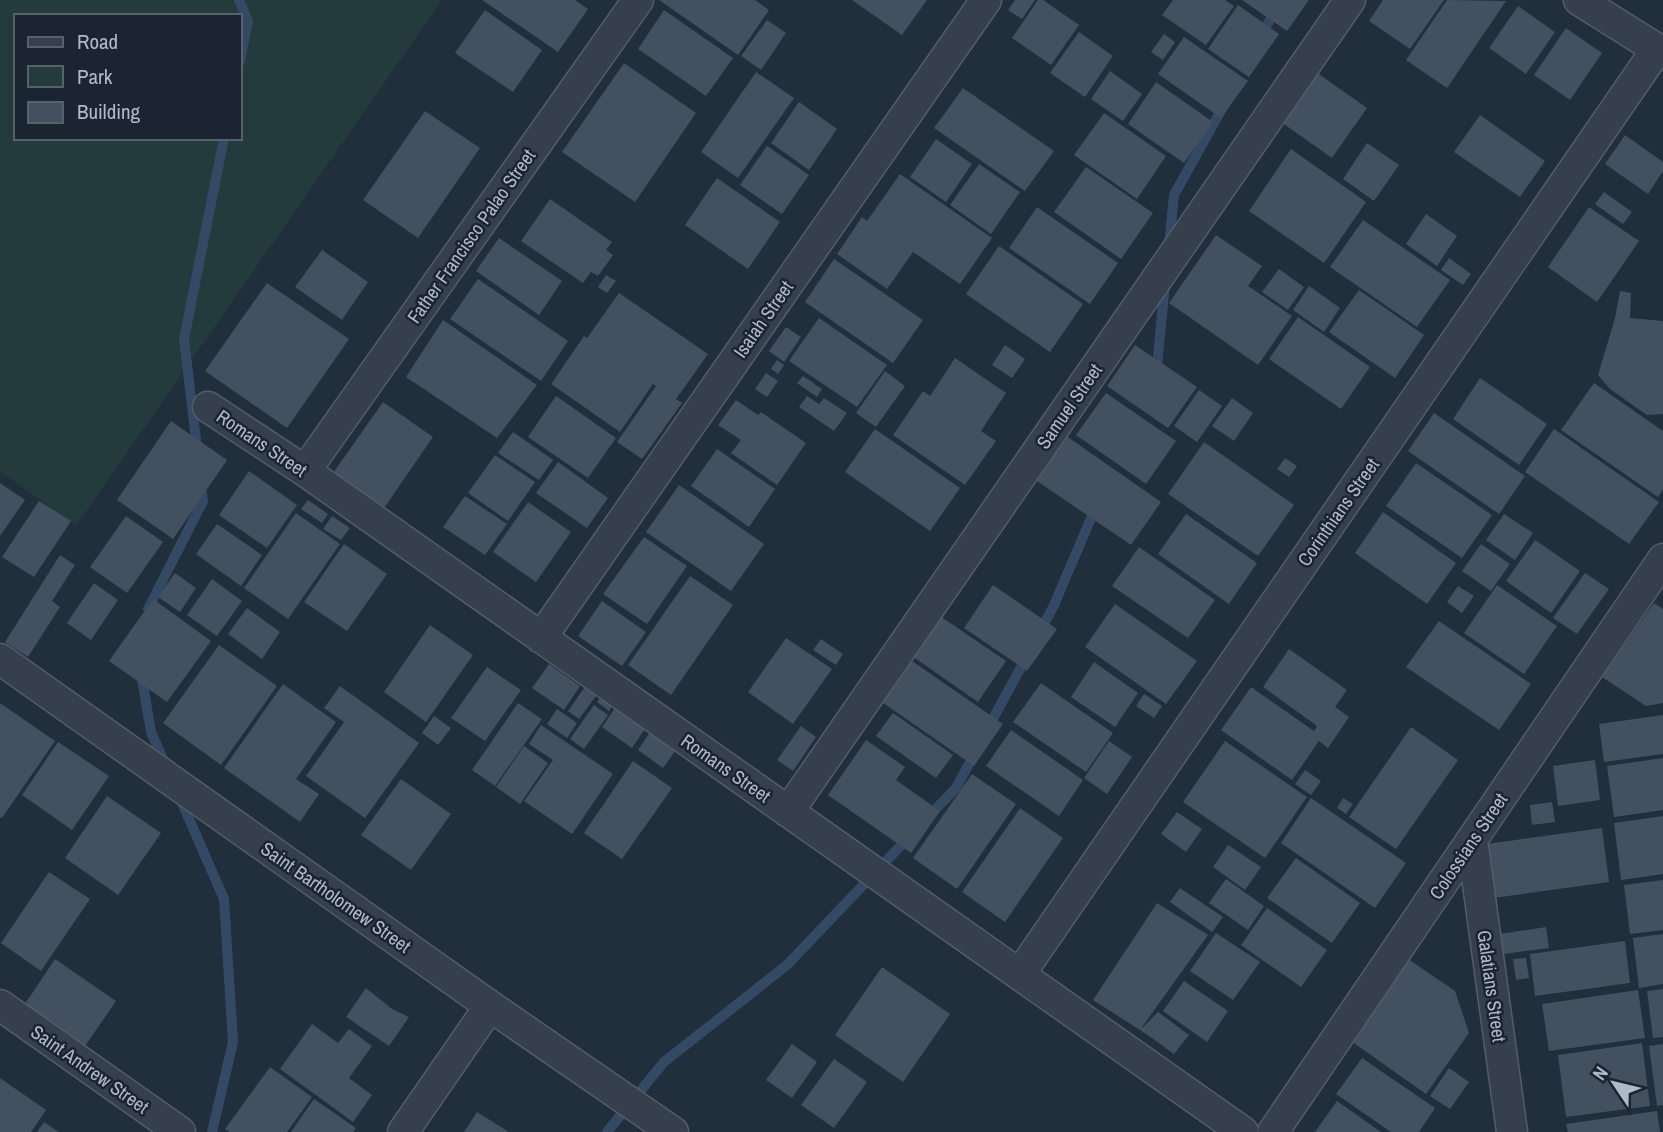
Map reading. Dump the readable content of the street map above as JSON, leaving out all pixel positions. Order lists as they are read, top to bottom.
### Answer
{
  "streets": {
    "street": [
      "Father Francisco Palao Street",
      "Isaiah Street",
      "Samuel Street",
      "Romans Street",
      "Corinthians Street",
      "Colossians Street",
      "Saint Bartholomew Street",
      "Galatians Street",
      "Saint Andrew Street"
    ]
  },
  "crossings": [
    ["Father Francisco Palao Street", "Romans Street"],
    ["Isaiah Street", "Romans Street"],
    ["Samuel Street", "Romans Street"],
    ["Romans Street", "Corinthians Street"],
    ["Colossians Street", "Galatians Street"]
  ],
  "legend": ["Road", "Park", "Building"],
  "north": "top left"
}
